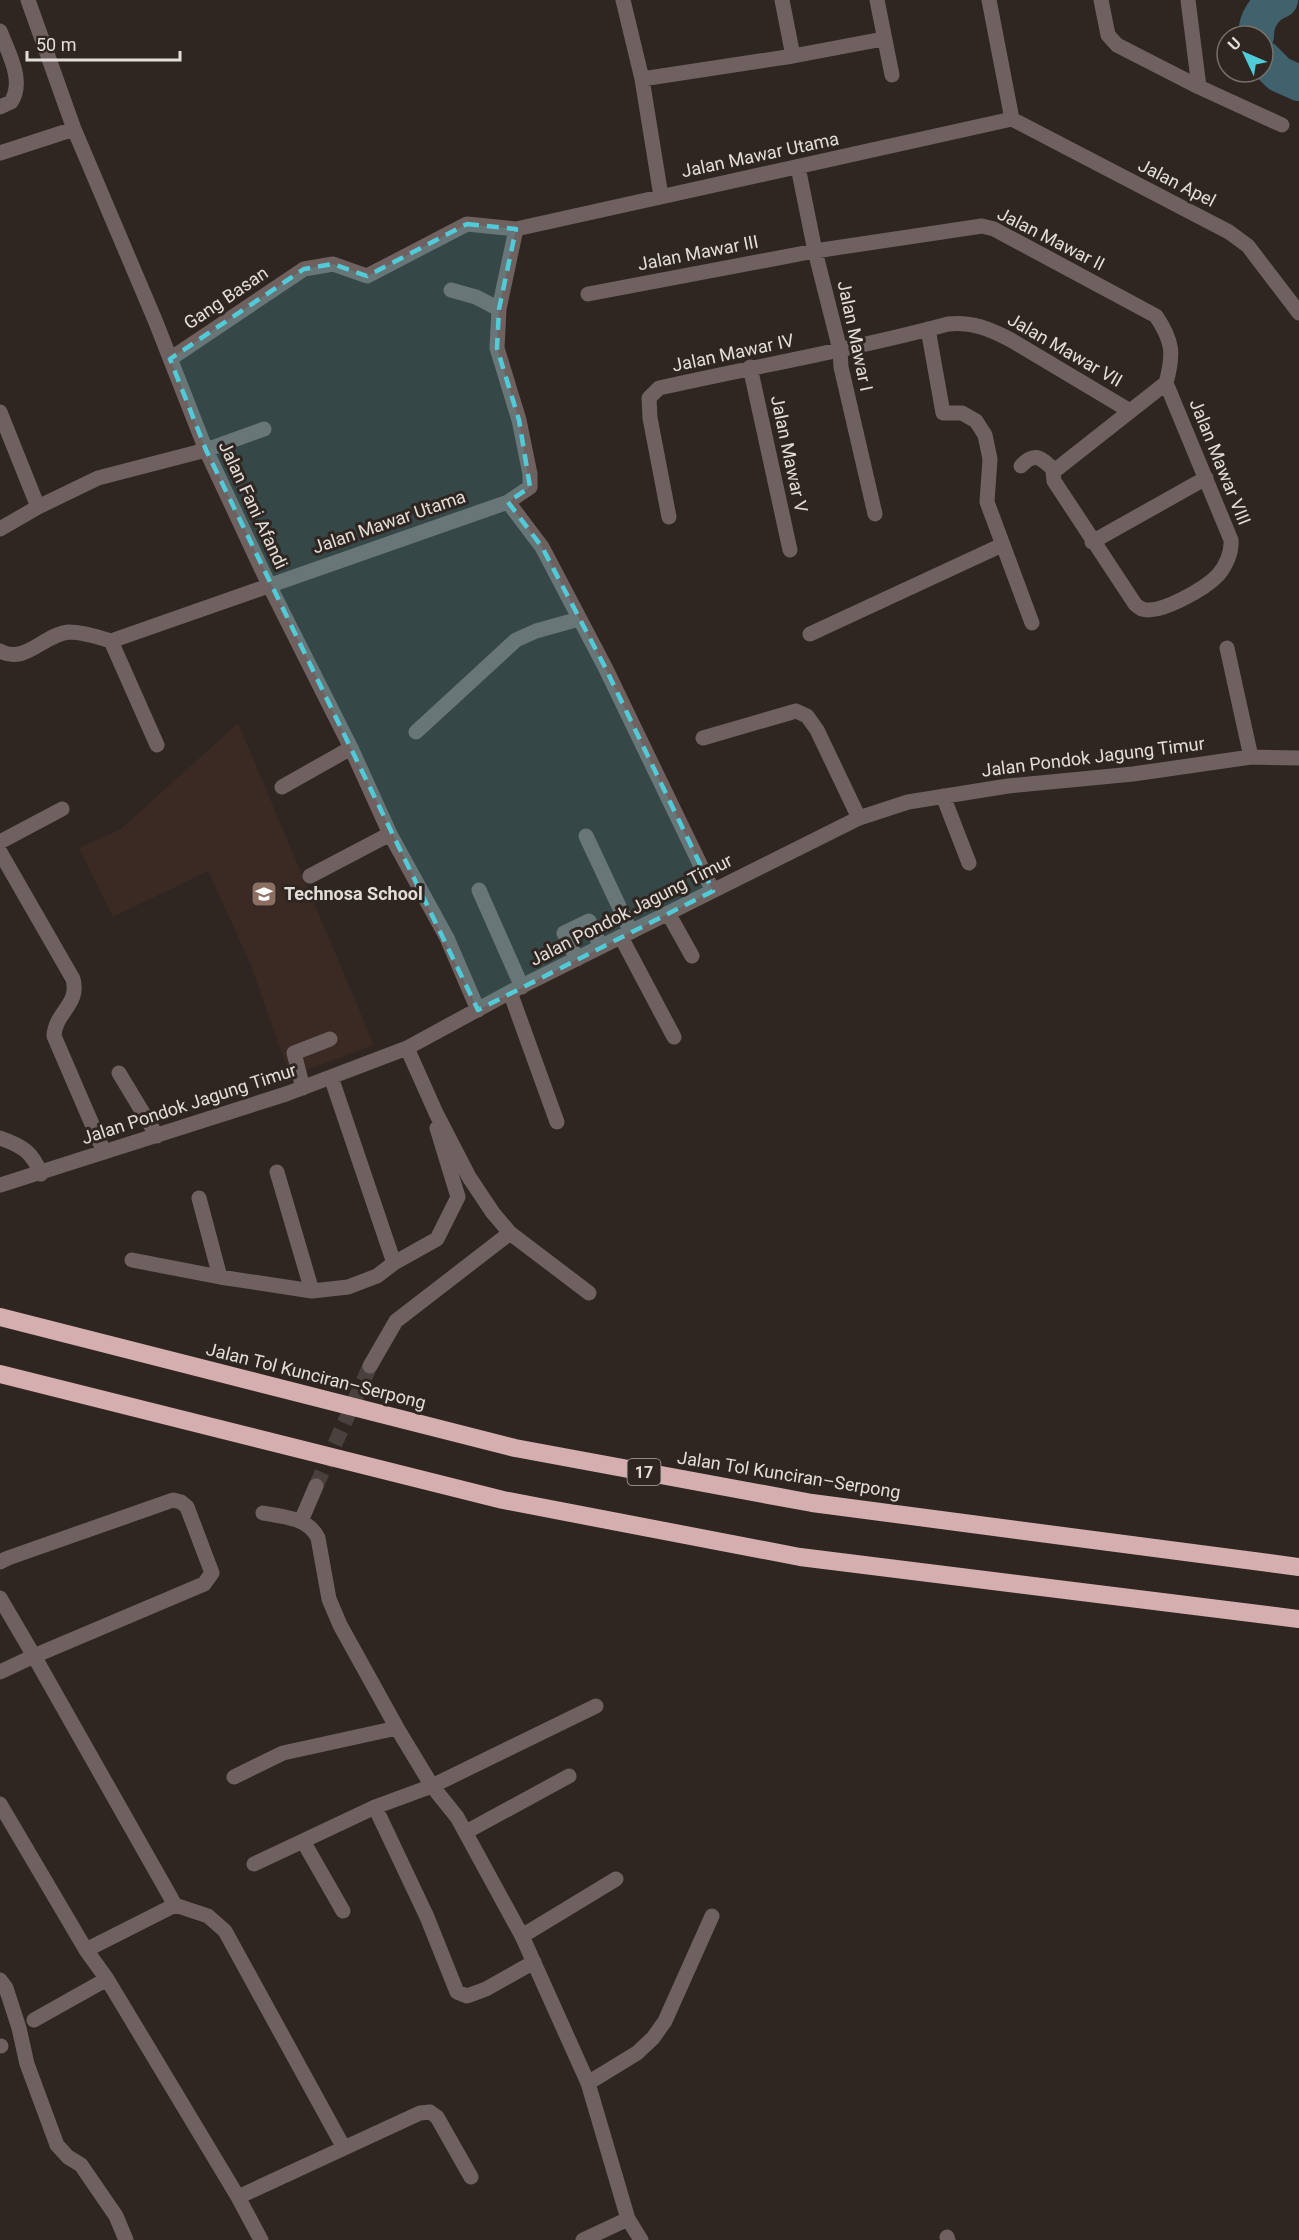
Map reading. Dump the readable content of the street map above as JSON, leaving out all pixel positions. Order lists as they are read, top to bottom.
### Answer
{
  "streets": {
    "highway": ["Jalan Tol Kunciran–Serpong", "17"],
    "street": [
      "Jalan Mawar Utama",
      "Jalan Apel",
      "Jalan Mawar II",
      "Jalan Mawar III",
      "Gang Basan",
      "Jalan Mawar I",
      "Jalan Mawar VII",
      "Jalan Mawar IV",
      "Jalan Mawar V",
      "Jalan Mawar VIII",
      "Jalan Fani Afandi",
      "Jalan Pondok Jagung Timur"
    ]
  },
  "crossings": [
    ["Jalan Mawar Utama", "Jalan Apel"],
    ["Jalan Mawar Utama", "Gang Basan"],
    ["Jalan Mawar Utama", "Jalan Mawar I"],
    ["Jalan Mawar Utama", "Jalan Fani Afandi"],
    ["Jalan Mawar II", "Jalan Mawar III"],
    ["Jalan Mawar II", "Jalan Mawar I"],
    ["Jalan Mawar II", "Jalan Mawar VIII"],
    ["Jalan Mawar III", "Jalan Mawar I"],
    ["Gang Basan", "Jalan Fani Afandi"],
    ["Jalan Mawar I", "Jalan Mawar VII"],
    ["Jalan Mawar I", "Jalan Mawar IV"],
    ["Jalan Mawar VII", "Jalan Mawar IV"],
    ["Jalan Mawar IV", "Jalan Mawar V"],
    ["Jalan Fani Afandi", "Jalan Pondok Jagung Timur"]
  ],
  "places": {
    "school or university": ["Technosa School"]
  },
  "scale_bar": "50 m",
  "north": "top left"
}
